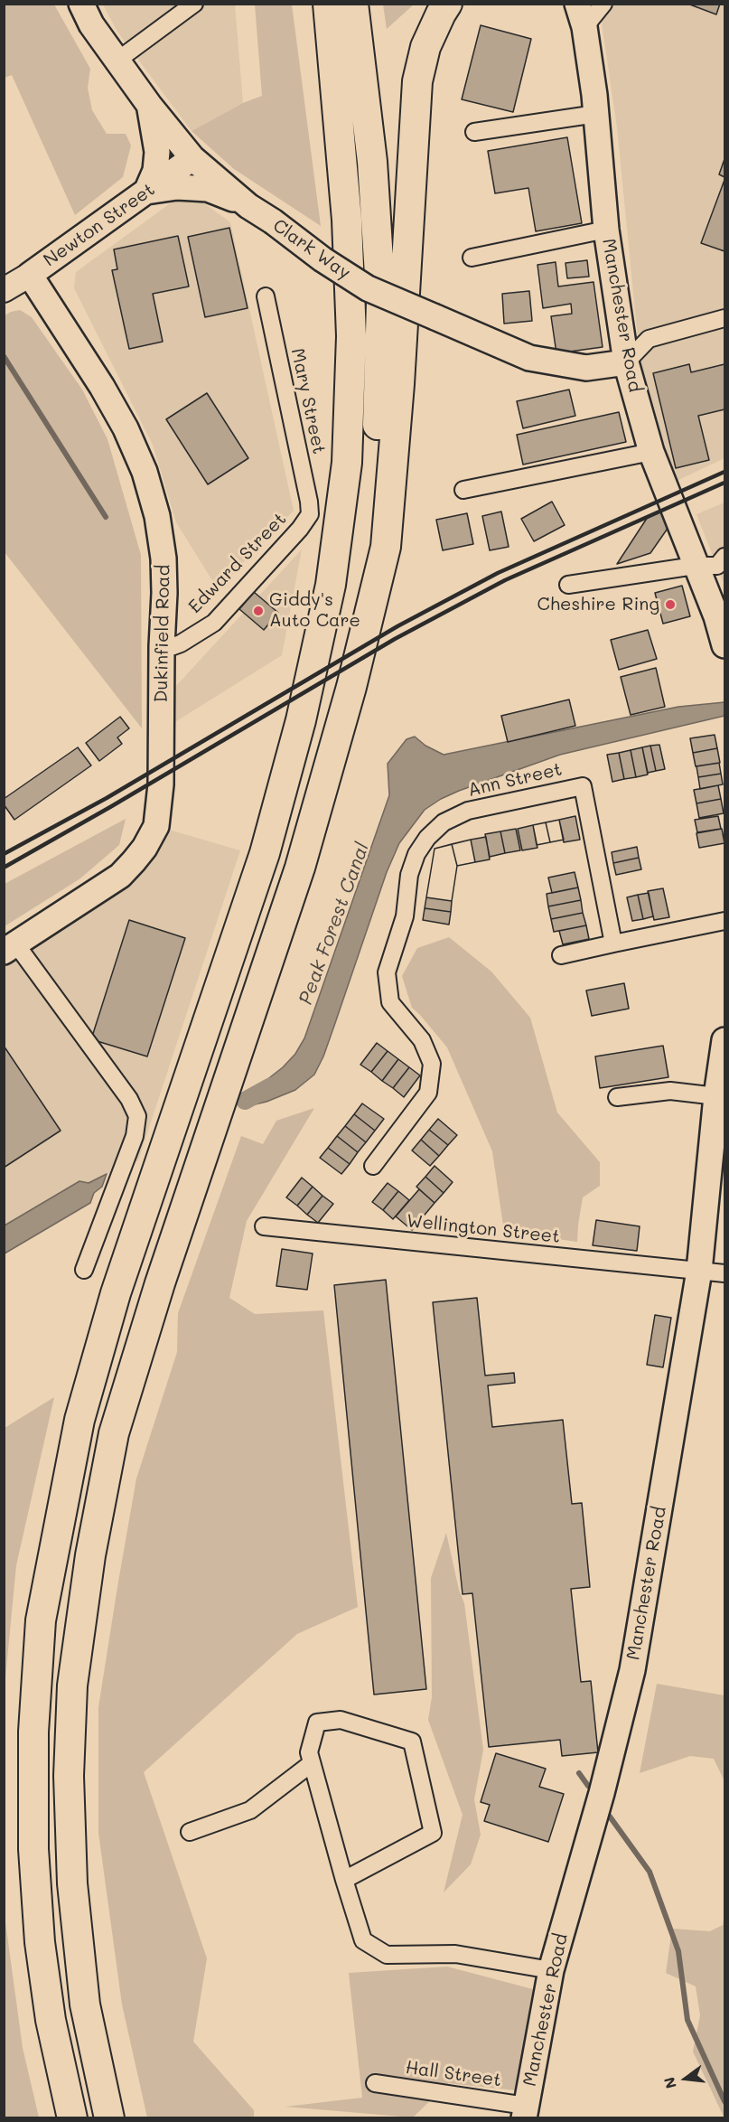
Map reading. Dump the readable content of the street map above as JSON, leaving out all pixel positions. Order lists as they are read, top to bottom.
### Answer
{
  "streets": {
    "main road": [
      "Newton Street",
      "Clark Way",
      "Manchester Road",
      "Dukinfield Road"
    ],
    "street": [
      "Mary Street",
      "Edward Street",
      "Ann Street",
      "Wellington Street",
      "Hall Street"
    ]
  },
  "crossings": [
    ["Newton Street", "Clark Way"],
    ["Newton Street", "Dukinfield Road"],
    ["Clark Way", "Manchester Road"],
    ["Manchester Road", "Wellington Street"],
    ["Manchester Road", "Hall Street"],
    ["Mary Street", "Edward Street"],
    ["Edward Street", "Dukinfield Road"]
  ],
  "water": ["Peak Forest Canal"],
  "places": ["Cheshire Ring", "Giddy's Auto Care"],
  "north": "left"
}
